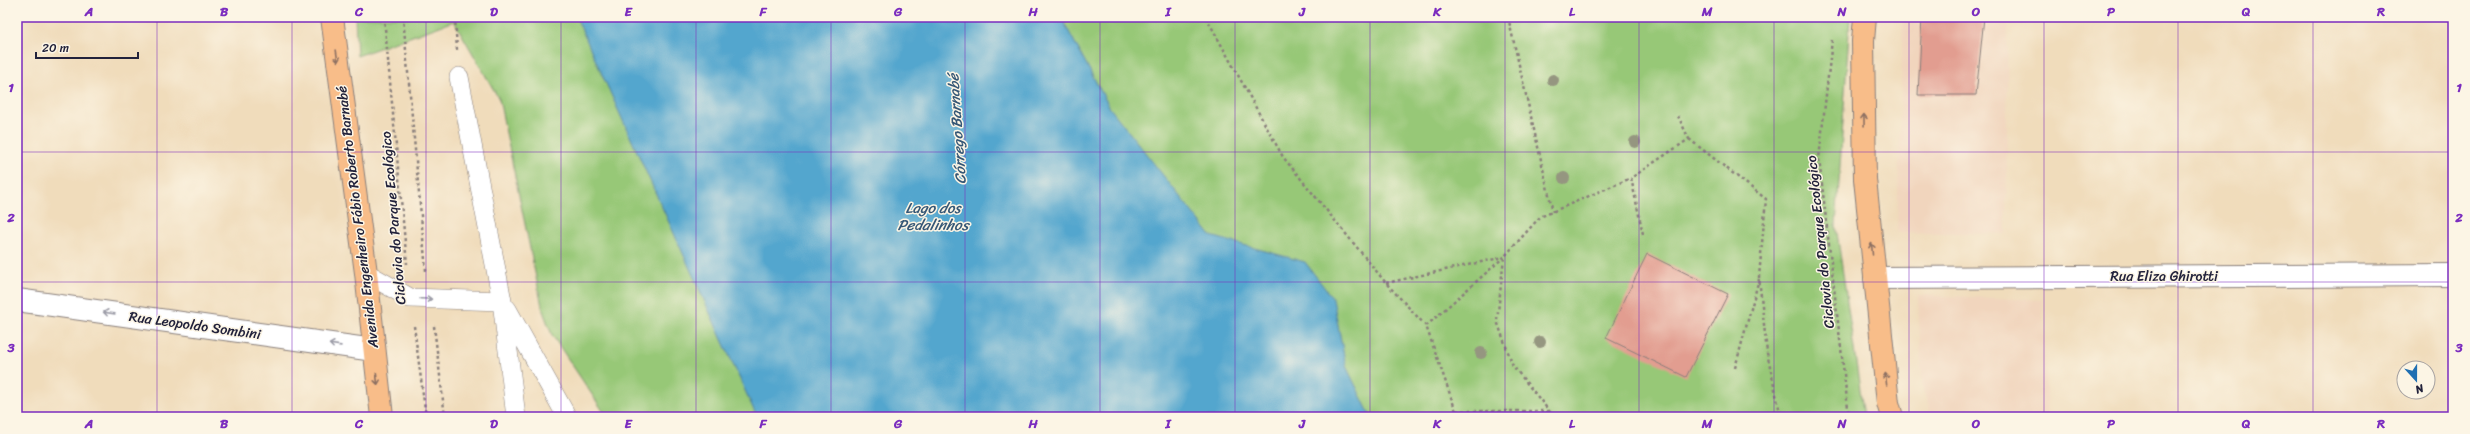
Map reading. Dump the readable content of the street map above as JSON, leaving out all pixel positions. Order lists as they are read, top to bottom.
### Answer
{
  "streets": {
    "main road": ["Avenida Engenheiro Fábio Roberto Barnabé"],
    "street": ["Rua Eliza Ghirotti", "Rua Leopoldo Sombini"],
    "path": ["Ciclovia do Parque Ecológico"]
  },
  "crossings": [
    ["Avenida Engenheiro Fábio Roberto Barnabé", "Rua Leopoldo Sombini"]
  ],
  "one_way": ["Avenida Engenheiro Fábio Roberto Barnabé", "Rua Leopoldo Sombini"],
  "water": ["Córrego Barnabé", "Lago dos Pedalinhos"],
  "scale_bar": "20 m",
  "north": "bottom",
  "grid": {
    "columns": [
      "A",
      "B",
      "C",
      "D",
      "E",
      "F",
      "G",
      "H",
      "I",
      "J",
      "K",
      "L",
      "M",
      "N",
      "O",
      "P",
      "Q",
      "R"
    ],
    "rows": ["1", "2", "3"]
  }
}
